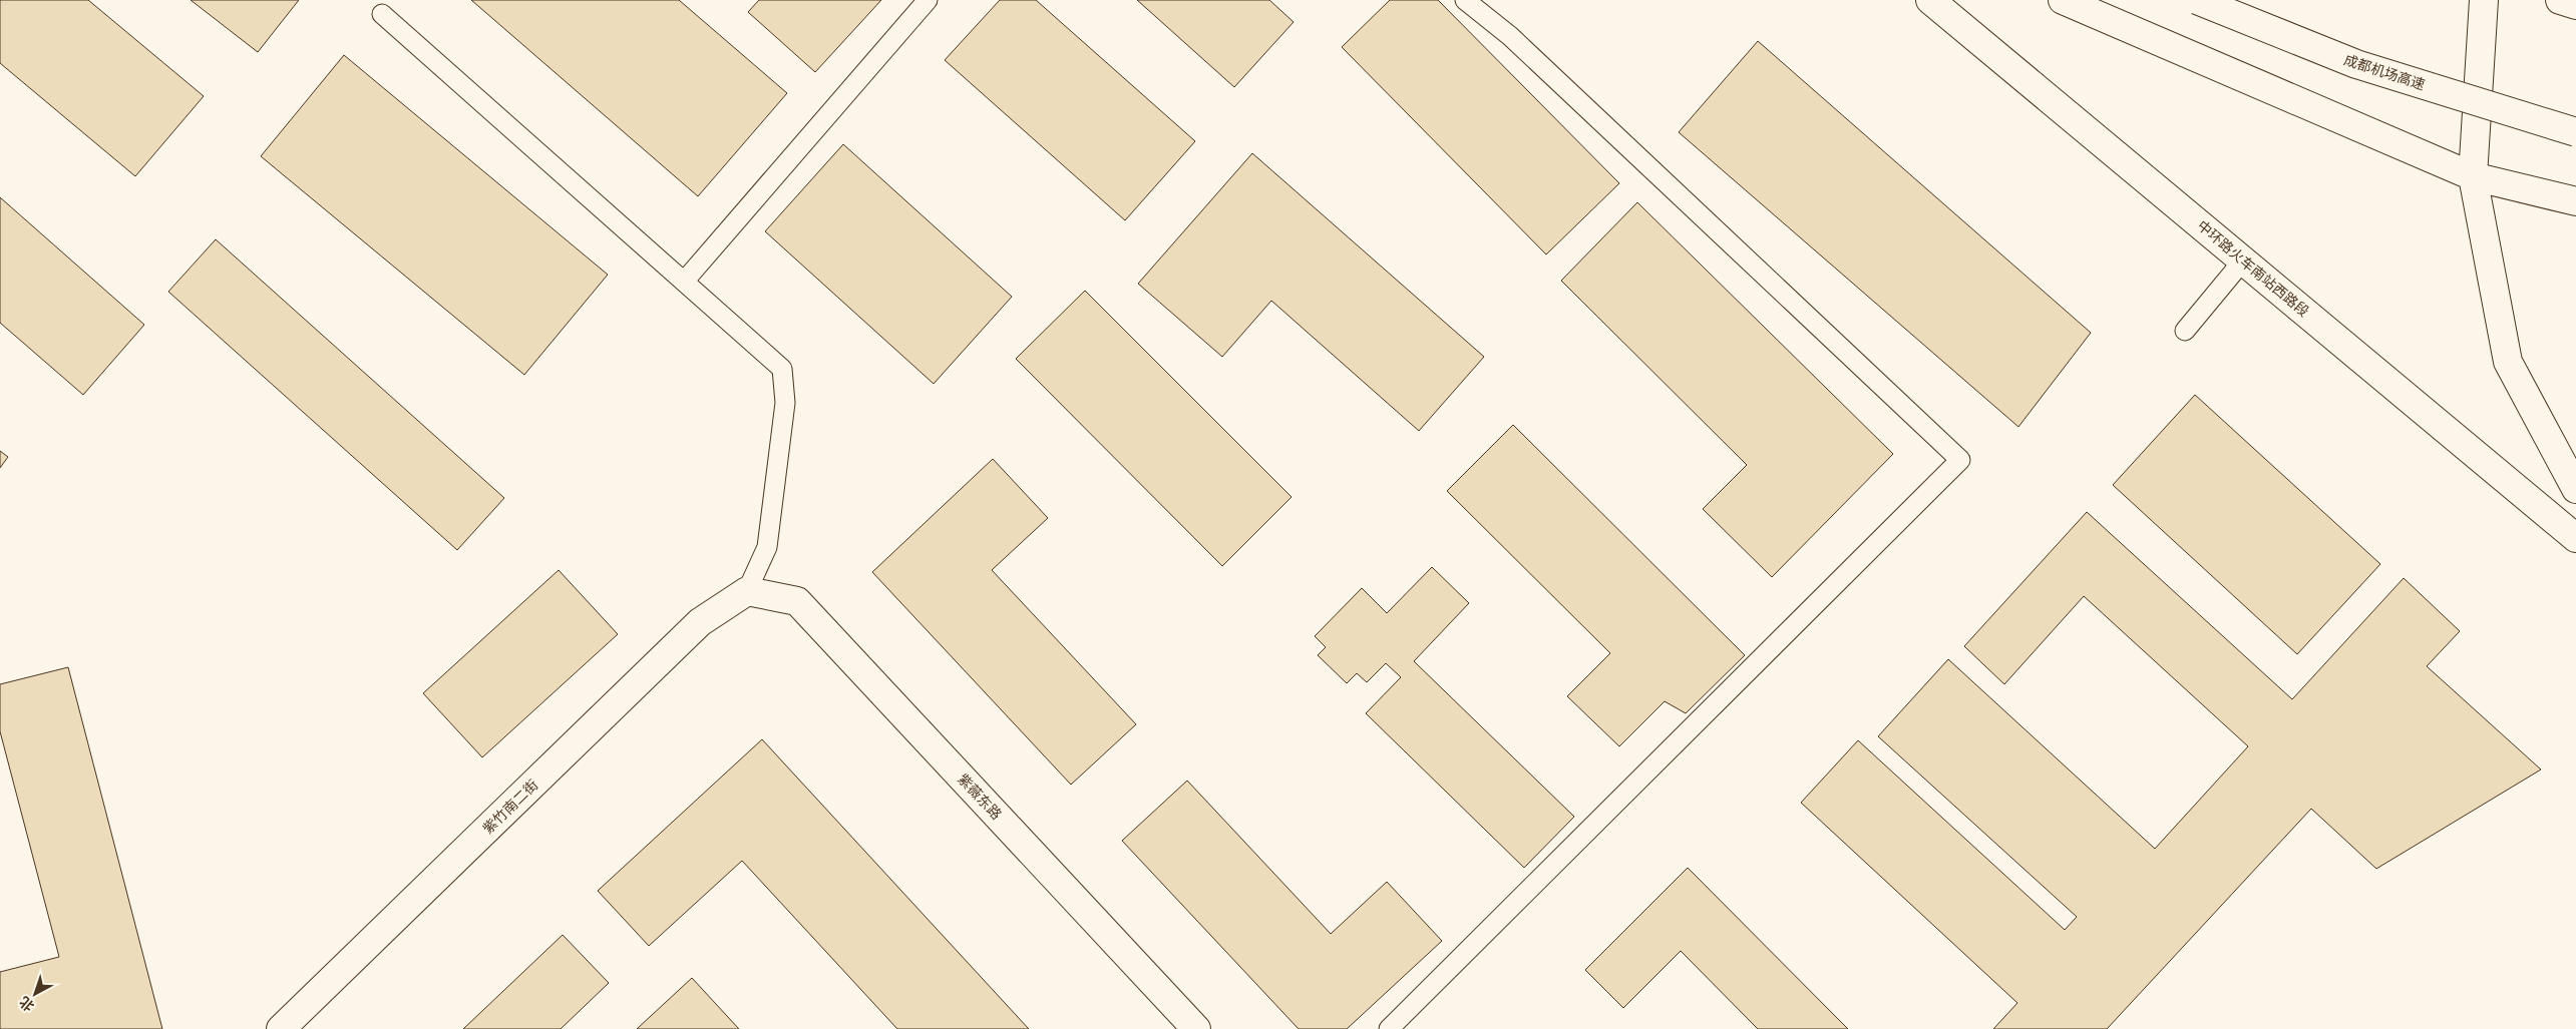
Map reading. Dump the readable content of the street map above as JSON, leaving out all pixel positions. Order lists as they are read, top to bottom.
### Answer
{
  "streets": {
    "main road": [
      "成都机场高速",
      "中环路火车南站西路段",
      "紫薇东路",
      "紫竹南二街"
    ]
  },
  "crossings": [
    ["紫薇东路", "紫竹南二街"]
  ],
  "north": "bottom left"
}
